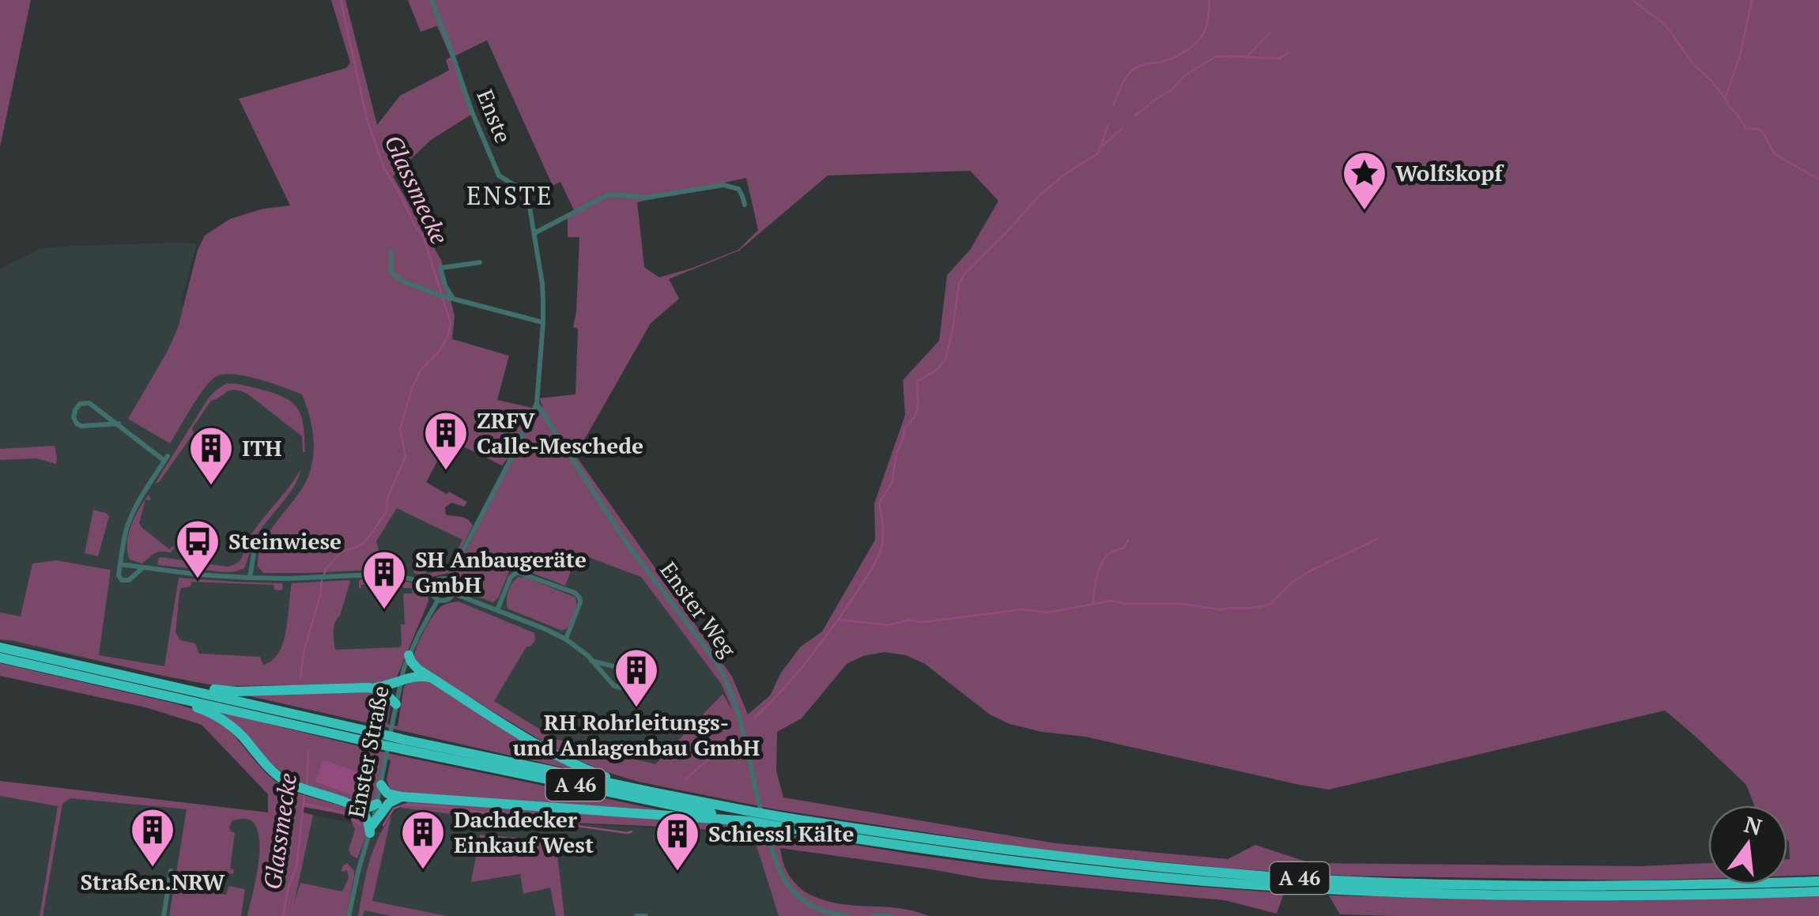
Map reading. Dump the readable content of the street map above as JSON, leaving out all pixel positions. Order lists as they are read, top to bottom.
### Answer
{
  "streets": {
    "highway": ["A 46"],
    "street": ["Enste", "Enster Weg", "Enster Straße"]
  },
  "crossings": [
    ["Enste", "Enster Weg"],
    ["Enste", "Enster Straße"]
  ],
  "districts": ["ENSTE"],
  "water": ["Glassmecke"],
  "places": {
    "place": ["Wolfskopf"],
    "building": [
      "ZRFV Calle-Meschede",
      "ITH",
      "SH Anbaugeräte GmbH",
      "RH Rohrleitungs- und Anlagenbau GmbH",
      "Straßen.NRW",
      "Dachdecker Einkauf West",
      "Schiessl Kälte"
    ],
    "bus stop": ["Steinwiese"]
  },
  "north": "top"
}
